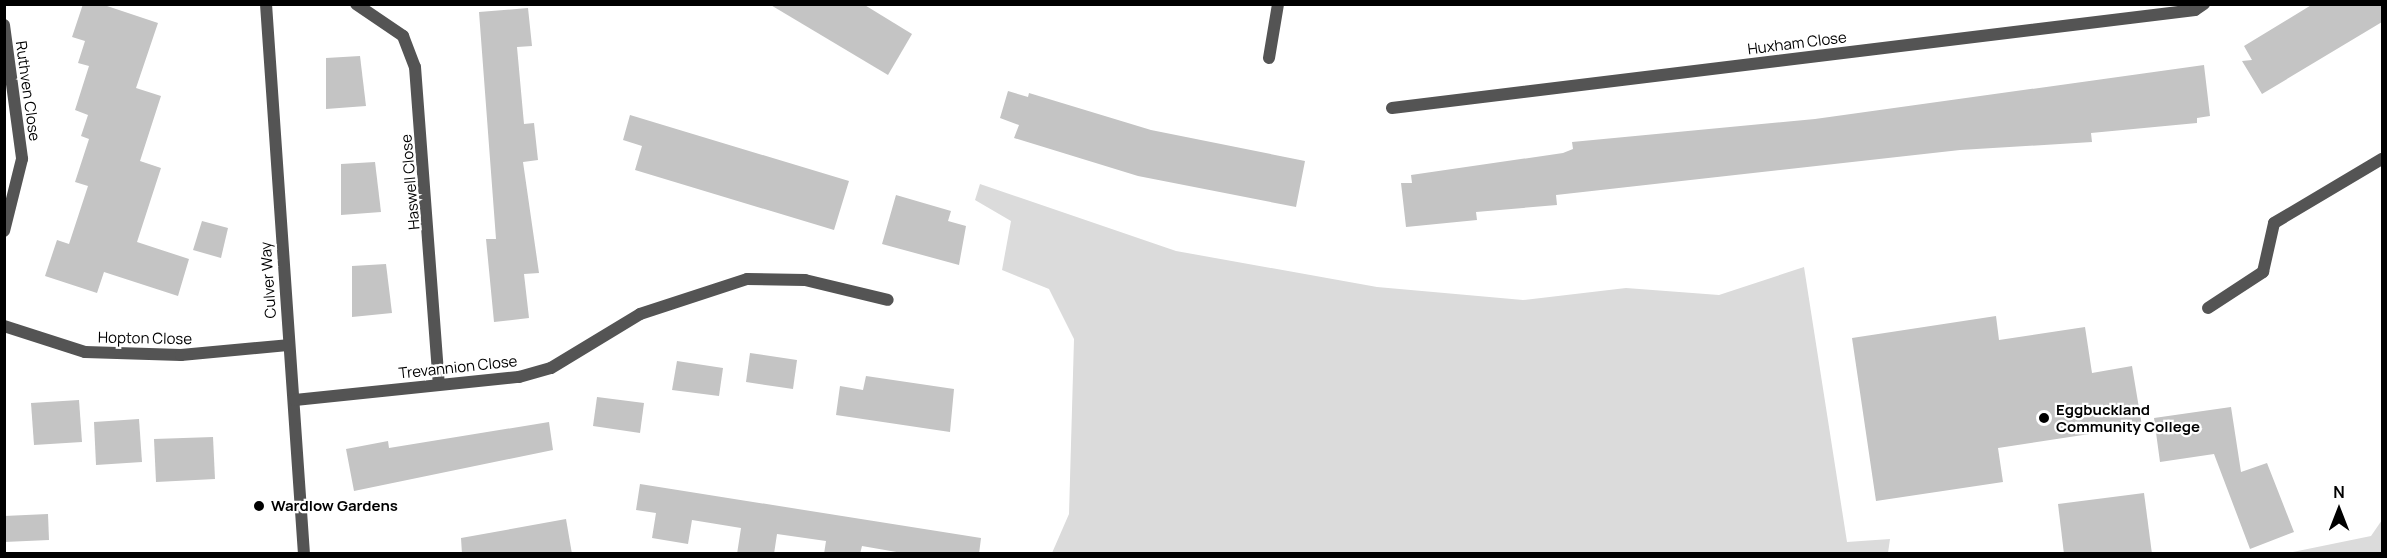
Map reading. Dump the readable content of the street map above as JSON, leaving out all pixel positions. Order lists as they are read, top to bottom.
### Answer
{
  "streets": {
    "street": [
      "Huxham Close",
      "Ruthven Close",
      "Haswell Close",
      "Culver Way",
      "Hopton Close",
      "Trevannion Close"
    ]
  },
  "crossings": [
    ["Haswell Close", "Trevannion Close"],
    ["Culver Way", "Hopton Close"],
    ["Culver Way", "Trevannion Close"]
  ],
  "places": ["Eggbuckland Community College", "Wardlow Gardens"],
  "north": "top"
}
